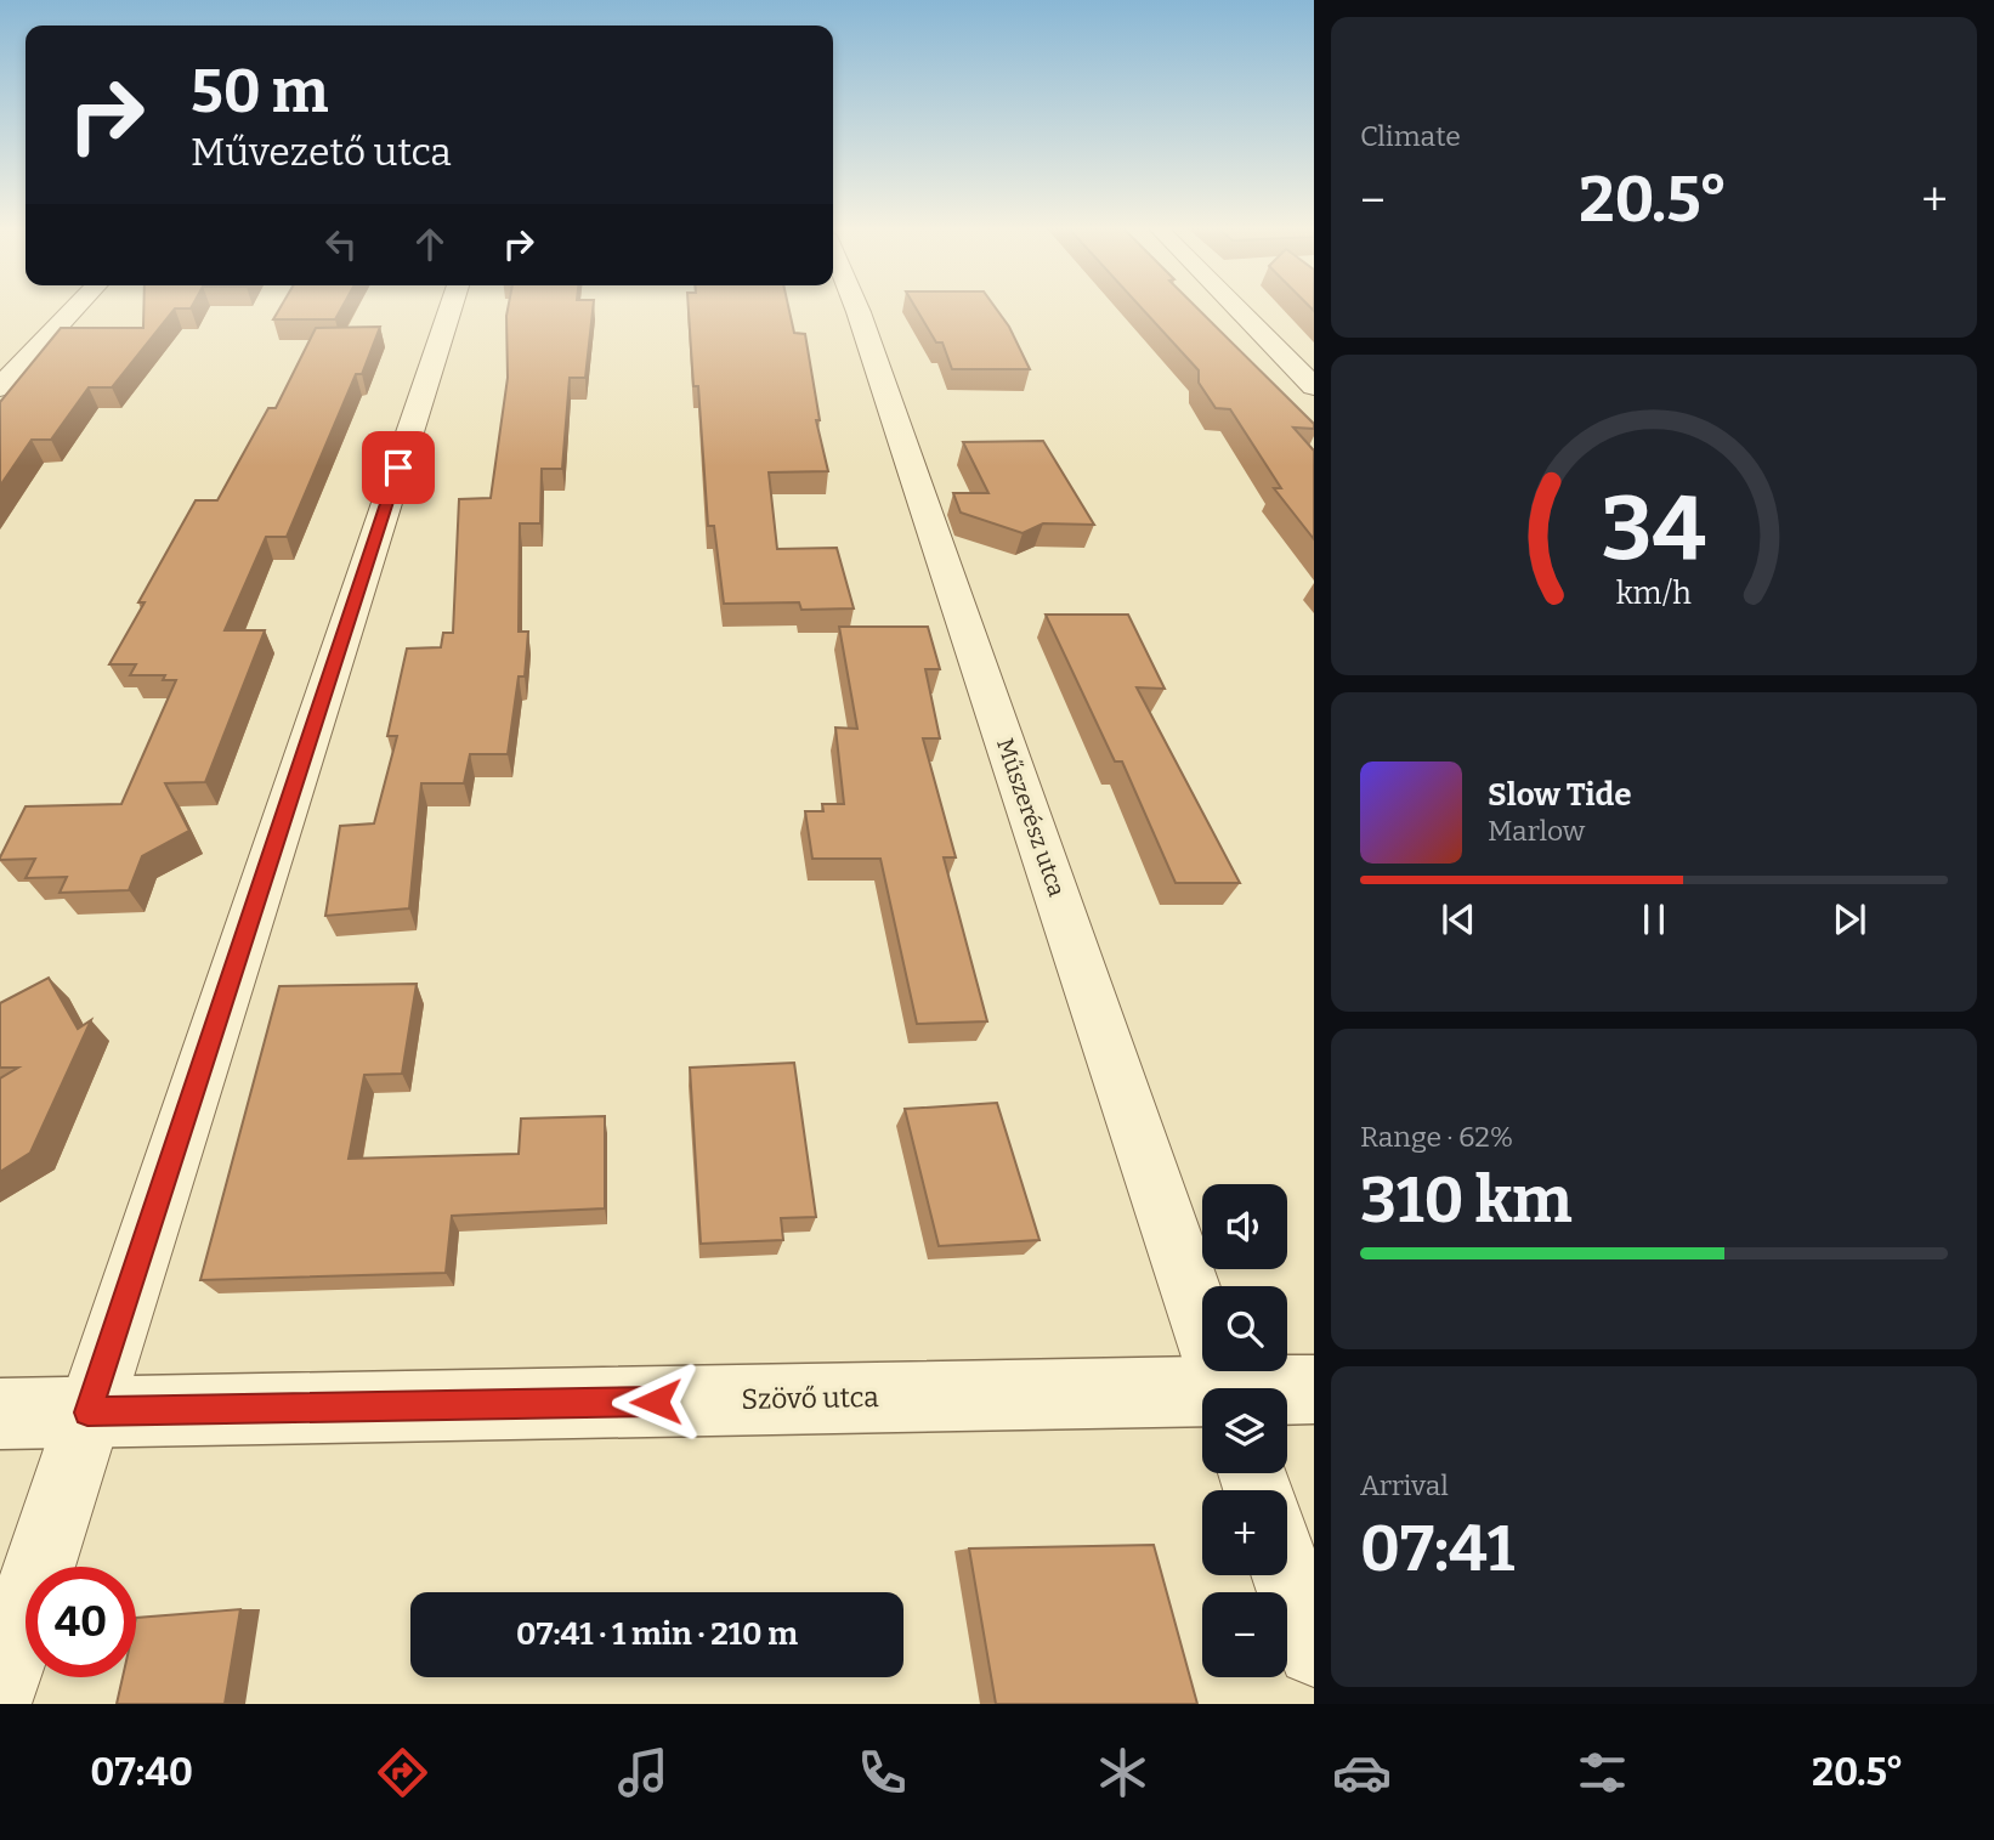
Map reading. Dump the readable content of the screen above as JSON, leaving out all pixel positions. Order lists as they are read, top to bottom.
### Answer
{
  "streets": {
    "street": ["Műszerész utca", "Szövő utca"]
  },
  "page": {
    "tile": [
      "Climate",
      ["Range · 62%", "310 km"],
      ["Arrival", "07:41"]
    ],
    "turn": ["50 m", "Művezető utca"],
    "heat": ["−", "20.5°", "+"],
    "song": ["Slow Tide", "Marlow"],
    "map_buttons": ["+", "−"],
    "limit": "40",
    "trip": "07:41 · 1 min · 210 m",
    "tabs": ["07:40", "20.5°"],
    "gauge": ["34", "km/h"]
  }
}
